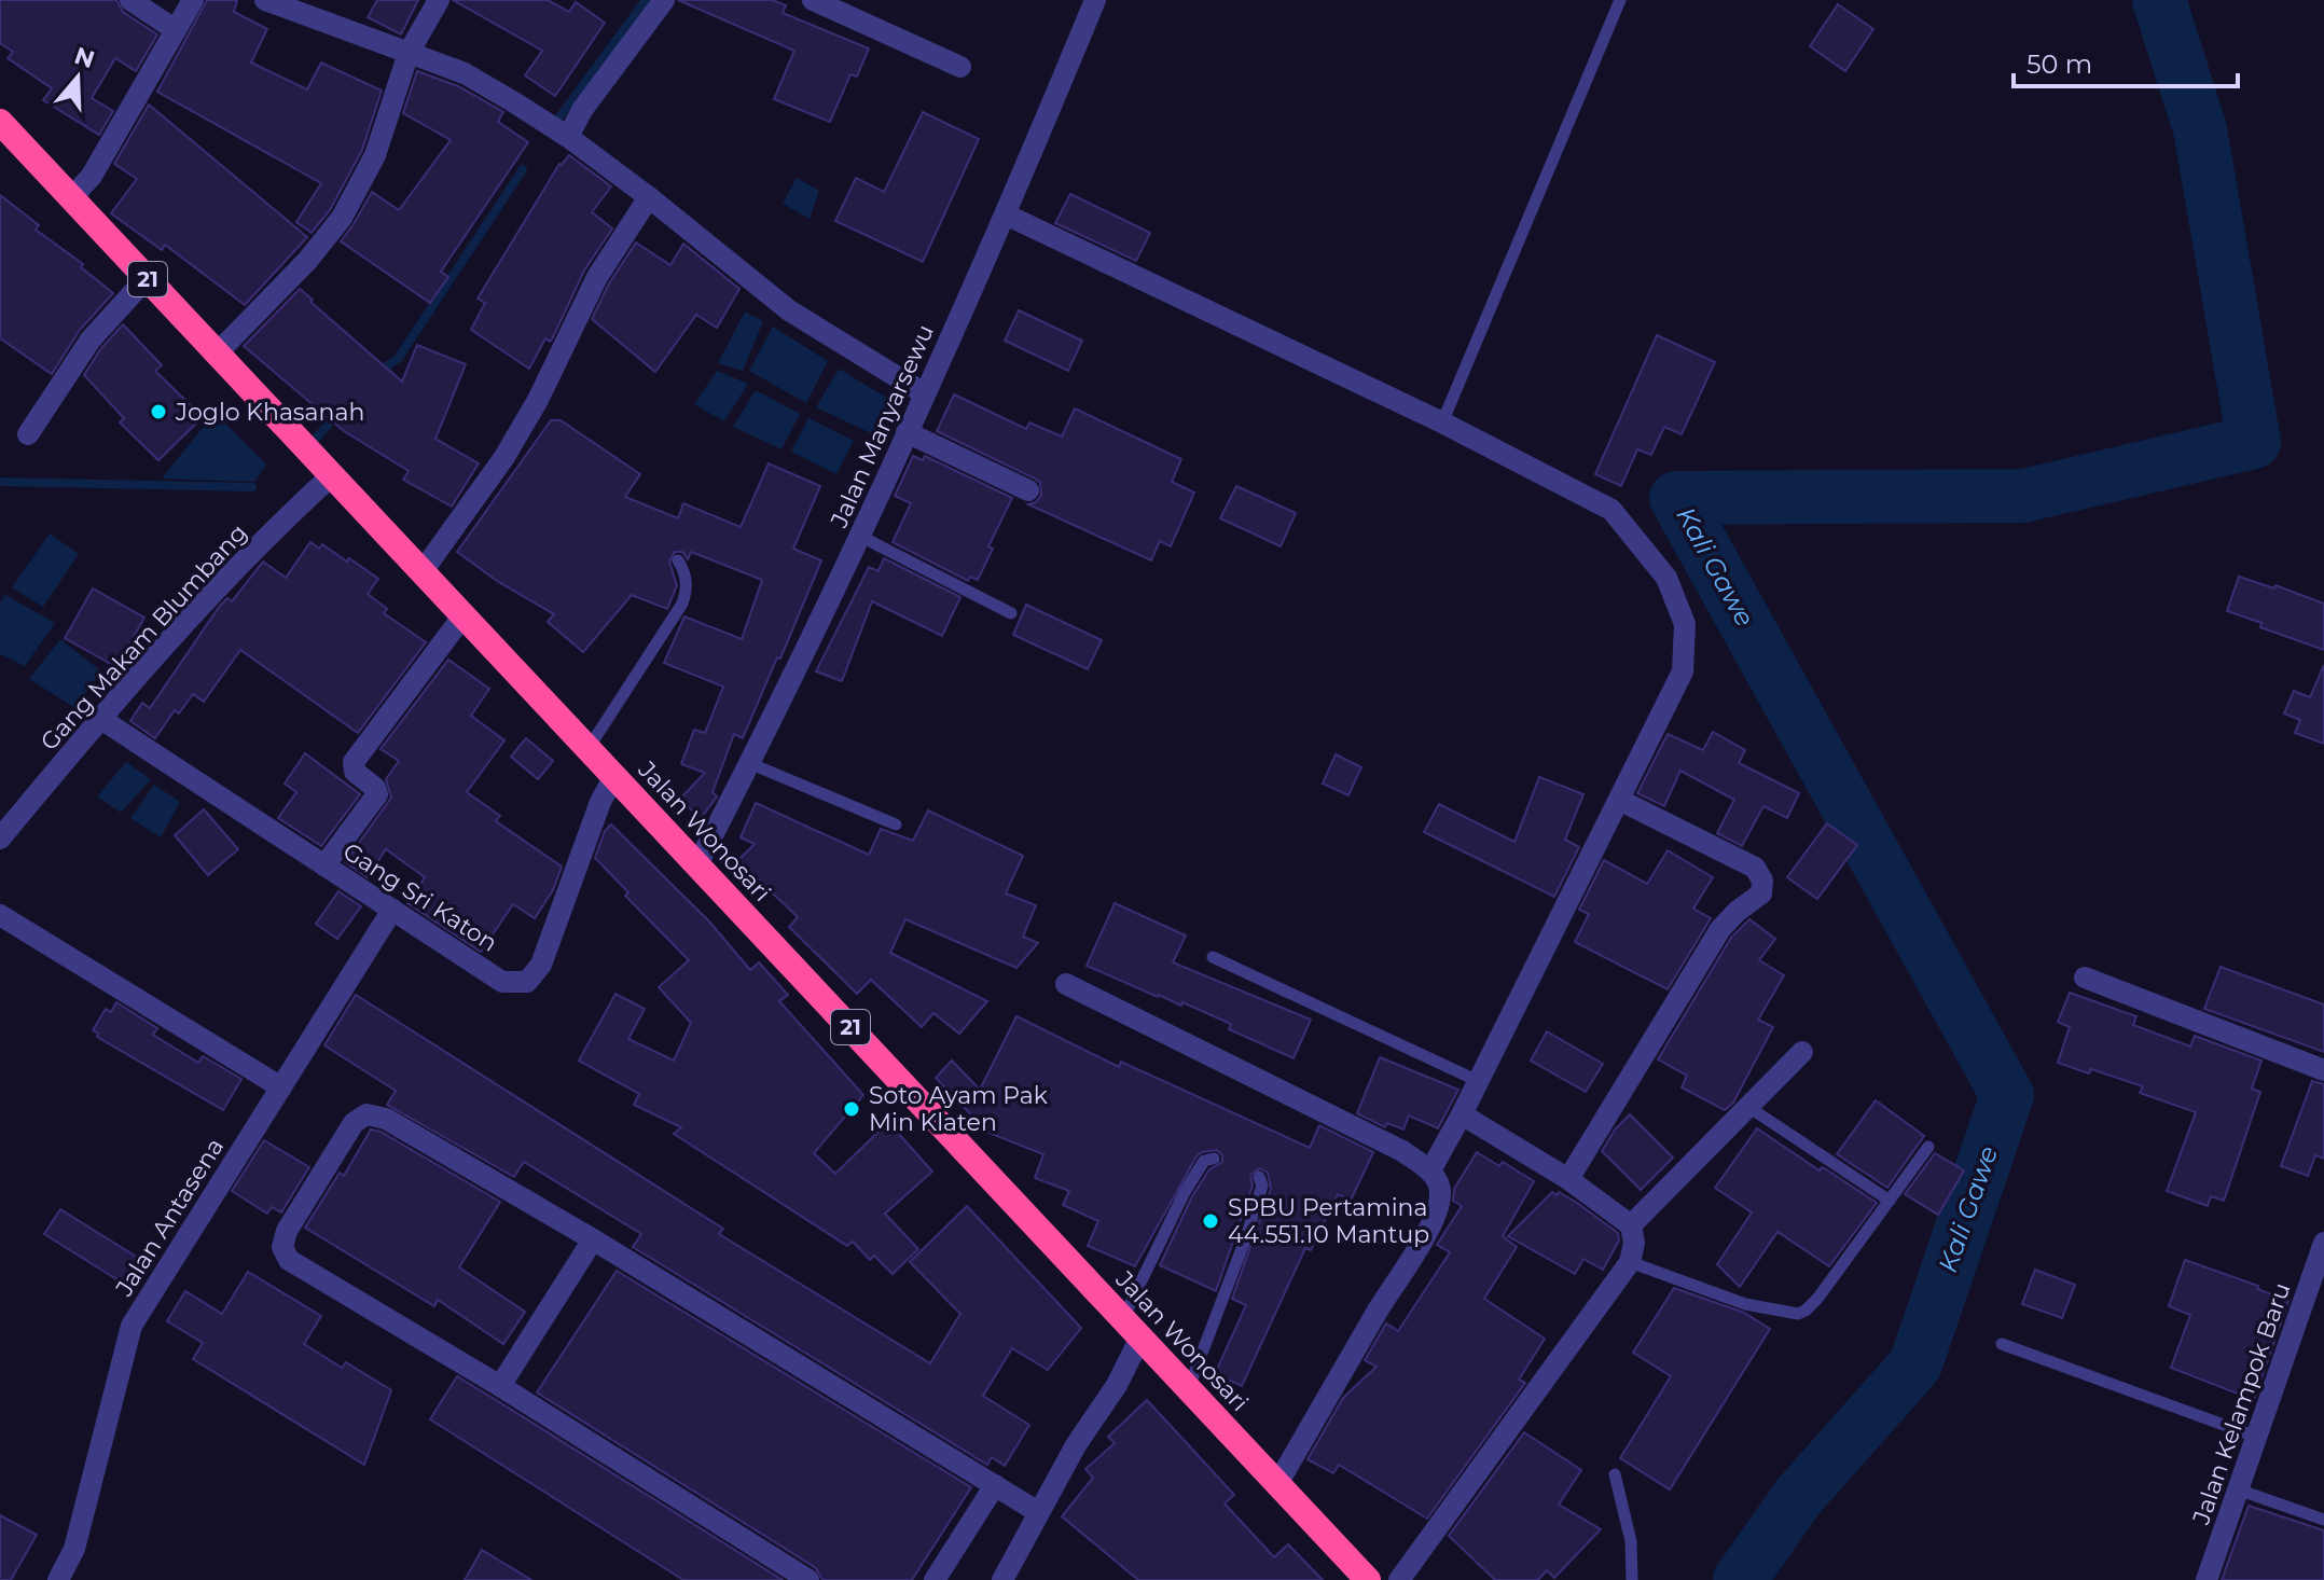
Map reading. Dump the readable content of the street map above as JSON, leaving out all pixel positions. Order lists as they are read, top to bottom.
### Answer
{
  "streets": {
    "highway": ["21", "Jalan Wonosari"],
    "street": [
      "Jalan Manyarsewu",
      "Gang Makam Blumbang",
      "Gang Sri Katon",
      "Jalan Antasena",
      "Jalan Kelampok Baru"
    ]
  },
  "crossings": [
    ["Jalan Manyarsewu", "Jalan Wonosari"],
    ["Gang Makam Blumbang", "Jalan Wonosari"],
    ["Gang Makam Blumbang", "Gang Sri Katon"],
    ["Jalan Wonosari", "Gang Sri Katon"],
    ["Gang Sri Katon", "Jalan Antasena"]
  ],
  "water": ["Kali Gawe"],
  "places": ["Joglo Khasanah", "Soto Ayam Pak Min Klaten", "SPBU Pertamina 44.551.10 Mantup"],
  "scale_bar": "50 m",
  "north": "top"
}
